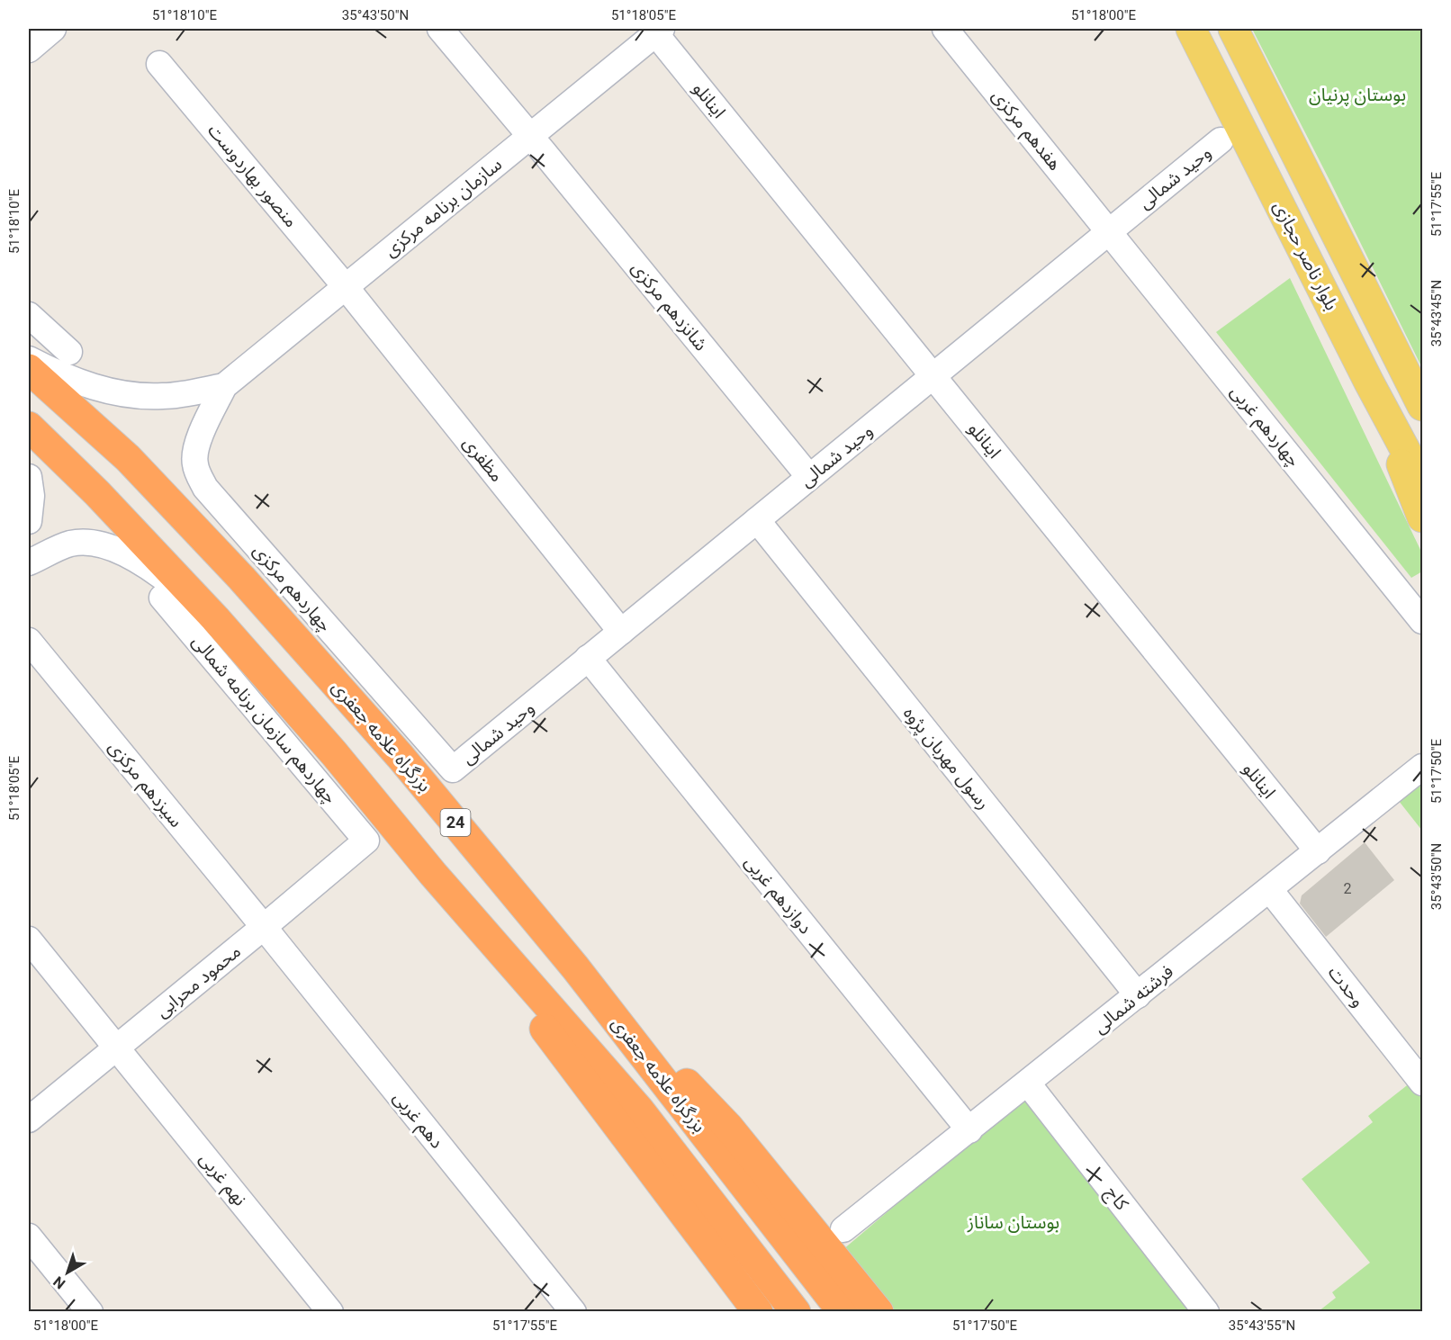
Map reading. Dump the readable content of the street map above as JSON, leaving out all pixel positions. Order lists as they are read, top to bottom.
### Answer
{
  "streets": {
    "highway": ["بزرگراه علامه جعفری", "24"],
    "main road": ["بلوار ناصر حجازی"],
    "street": [
      "اینانلو",
      "هفدهم مرکزی",
      "منصور بهاردوست",
      "وحید شمالی",
      "سازمان برنامه مرکزی",
      "شانزدهم مرکزی",
      "چهاردهم غربی",
      "مظفری",
      "چهاردهم مرکزی",
      "چهاردهم سازمان برنامه شمالی",
      "رسول مهربان پژوه",
      "سیزدهم مرکزی",
      "دوازدهم غربی",
      "محمود محرابی",
      "وحدت",
      "فرشته شمالی",
      "دهم غربی",
      "نهم غربی",
      "کاج"
    ]
  },
  "crossings": [
    ["اینانلو", "وحید شمالی"],
    ["اینانلو", "سازمان برنامه مرکزی"],
    ["اینانلو", "فرشته شمالی"],
    ["هفدهم مرکزی", "وحید شمالی"],
    ["هفدهم مرکزی", "چهاردهم غربی"],
    ["منصور بهاردوست", "سازمان برنامه مرکزی"],
    ["منصور بهاردوست", "مظفری"],
    ["وحید شمالی", "شانزدهم مرکزی"],
    ["وحید شمالی", "چهاردهم غربی"],
    ["وحید شمالی", "مظفری"],
    ["وحید شمالی", "چهاردهم مرکزی"],
    ["وحید شمالی", "رسول مهربان پژوه"],
    ["وحید شمالی", "دوازدهم غربی"],
    ["سازمان برنامه مرکزی", "شانزدهم مرکزی"],
    ["سازمان برنامه مرکزی", "مظفری"],
    ["سازمان برنامه مرکزی", "چهاردهم مرکزی"],
    ["چهاردهم سازمان برنامه شمالی", "محمود محرابی"],
    ["رسول مهربان پژوه", "فرشته شمالی"],
    ["سیزدهم مرکزی", "محمود محرابی"],
    ["سیزدهم مرکزی", "دهم غربی"],
    ["دوازدهم غربی", "فرشته شمالی"],
    ["محمود محرابی", "دهم غربی"],
    ["محمود محرابی", "نهم غربی"],
    ["وحدت", "فرشته شمالی"],
    ["فرشته شمالی", "کاج"]
  ],
  "parks": ["بوستان پرنیان", "بوستان ساناز"],
  "house_numbers": ["2"],
  "north": "bottom left",
  "coordinates": [
    "51°18'10\"E",
    "35°43'50\"N",
    "51°18'05\"E",
    "51°18'00\"E",
    "51°17'55\"E",
    "35°43'45\"N",
    "51°17'50\"E",
    "35°43'55\"N"
  ]
}
